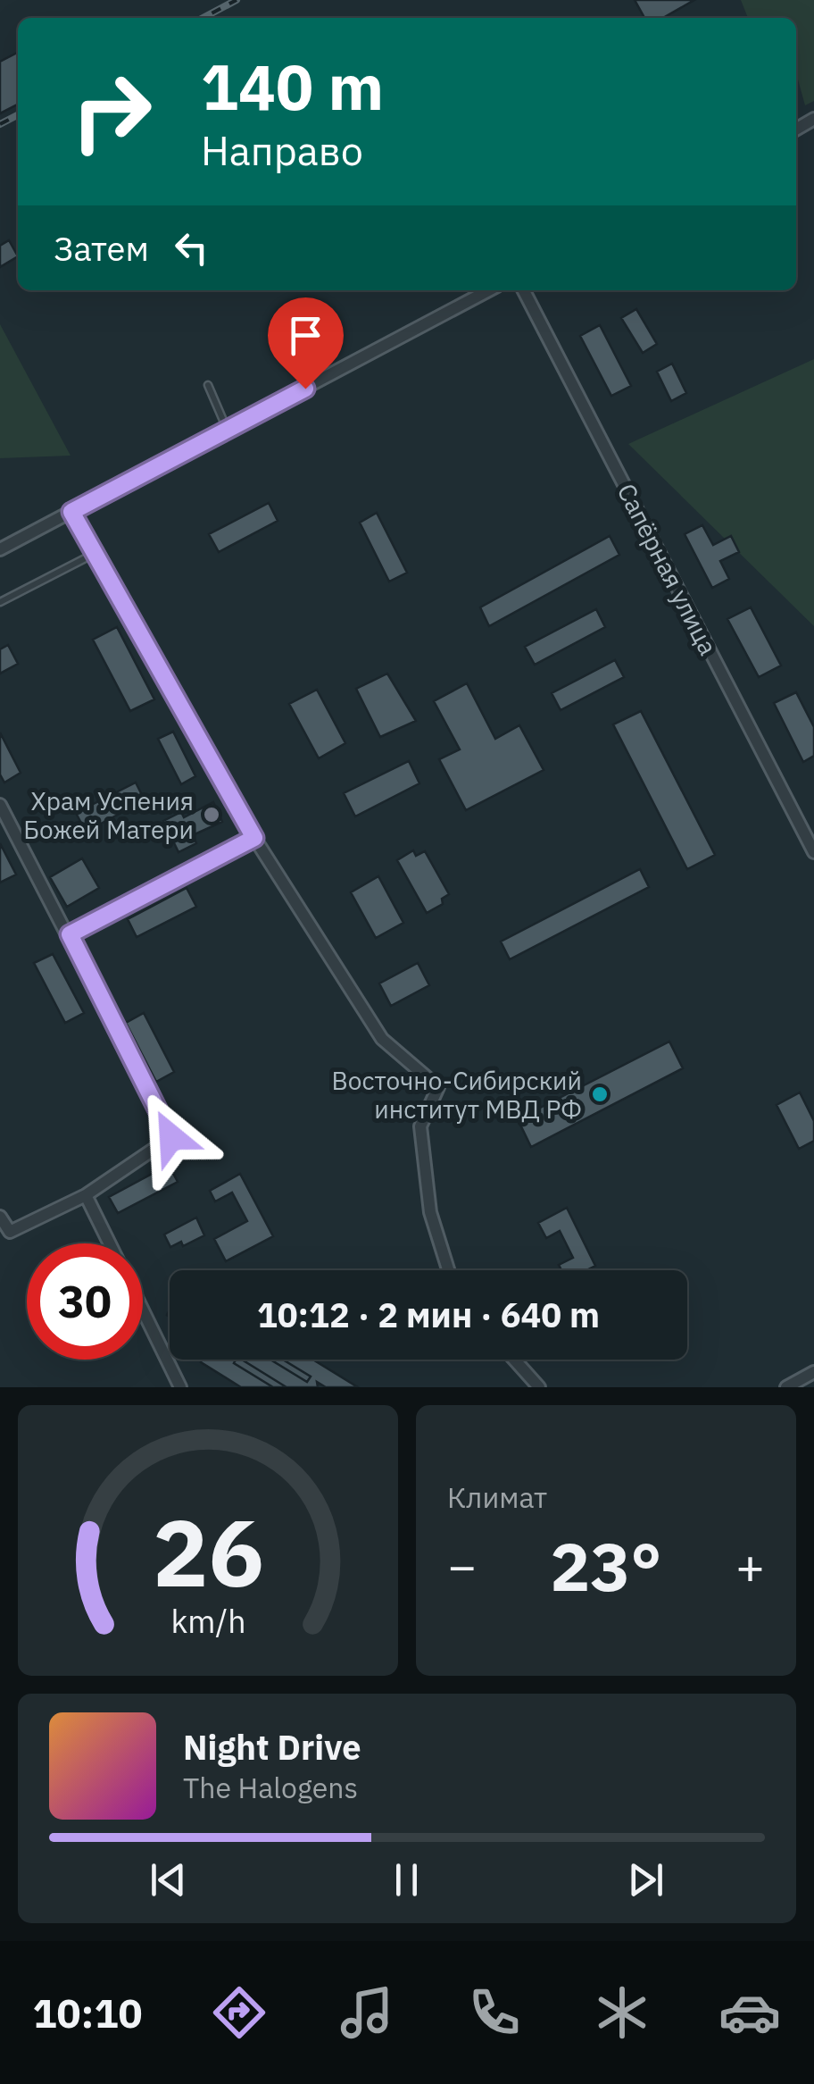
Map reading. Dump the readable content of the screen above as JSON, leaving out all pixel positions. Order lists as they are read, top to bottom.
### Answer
{
  "streets": {
    "street": ["Сапёрная улица"]
  },
  "places": ["Храм Успения Божей Матери", "Восточно-Сибирский институт МВД РФ"],
  "page": {
    "turn": ["140 m", "Направо"],
    "then": "Затем",
    "limit": "30",
    "trip": "10:12 · 2 мин · 640 m",
    "tile": "Климат",
    "heat": ["−", "23°", "+"],
    "song": ["Night Drive", "The Halogens"],
    "tabs": "10:10",
    "gauge": ["26", "km/h"]
  }
}
